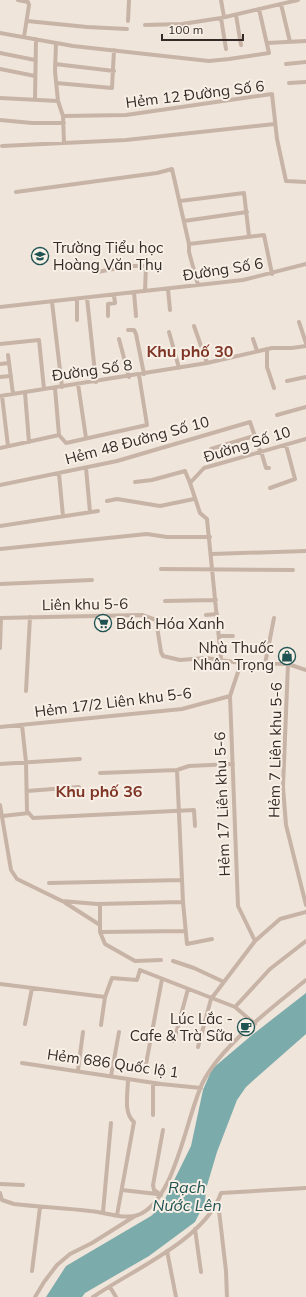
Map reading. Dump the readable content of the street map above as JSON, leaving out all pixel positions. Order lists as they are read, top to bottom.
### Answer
{
  "streets": {
    "street": [
      "Hẻm 12 Đường Số 6",
      "Đường Số 6",
      "Đường Số 8",
      "Hẻm 48 Đường Số 10",
      "Đường Số 10",
      "Liên khu 5-6",
      "Hẻm 17/2 Liên khu 5-6",
      "Hẻm 7 Liên khu 5-6",
      "Hẻm 17 Liên khu 5-6",
      "Hẻm 686 Quốc lộ 1"
    ]
  },
  "crossings": [
    ["Hẻm 48 Đường Số 10", "Đường Số 10"],
    ["Liên khu 5-6", "Hẻm 7 Liên khu 5-6"],
    ["Liên khu 5-6", "Hẻm 17 Liên khu 5-6"],
    ["Hẻm 17/2 Liên khu 5-6", "Hẻm 17 Liên khu 5-6"]
  ],
  "districts": ["Khu phố 30", "Khu phố 36"],
  "water": ["Rạch Nước Lên"],
  "places": {
    "school or university": ["Trường Tiểu học Hoàng Văn Thụ"],
    "supermarket": ["Bách Hóa Xanh"],
    "shop": ["Nhà Thuốc Nhân Trọng"],
    "cafe": ["Lúc Lắc - Cafe & Trà Sữa"]
  },
  "scale_bar": "100 m"
}
